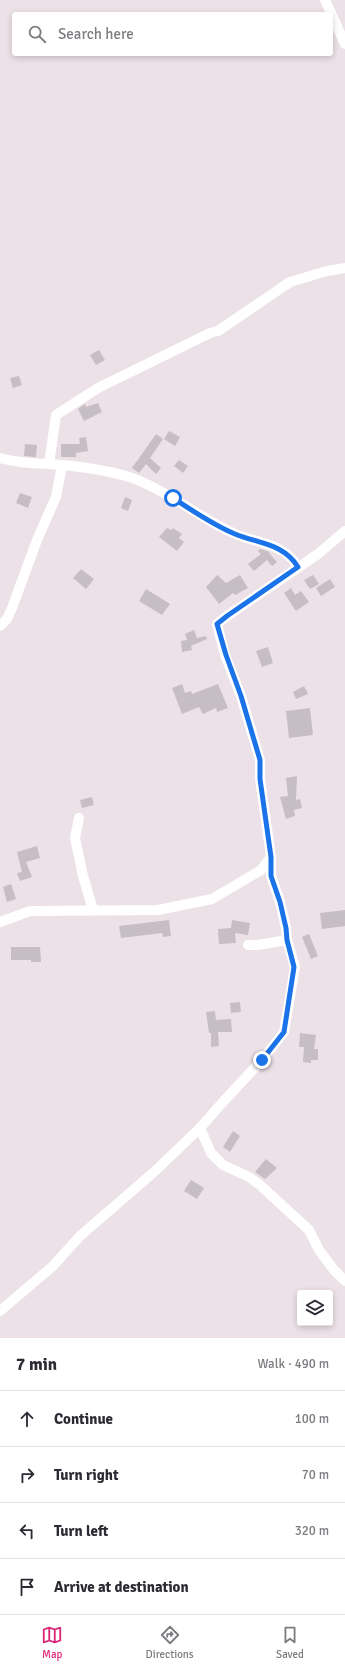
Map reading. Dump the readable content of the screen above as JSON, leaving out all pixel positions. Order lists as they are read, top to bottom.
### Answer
{
  "page": {
    "search": "Search here",
    "heading": ["7 min", "Walk · 490 m"],
    "list": [
      ["Continue", "100 m"],
      ["Turn right", "70 m"],
      ["Turn left", "320 m"],
      "Arrive at destination"
    ],
    "nav": ["Map", "Directions", "Saved"]
  }
}
